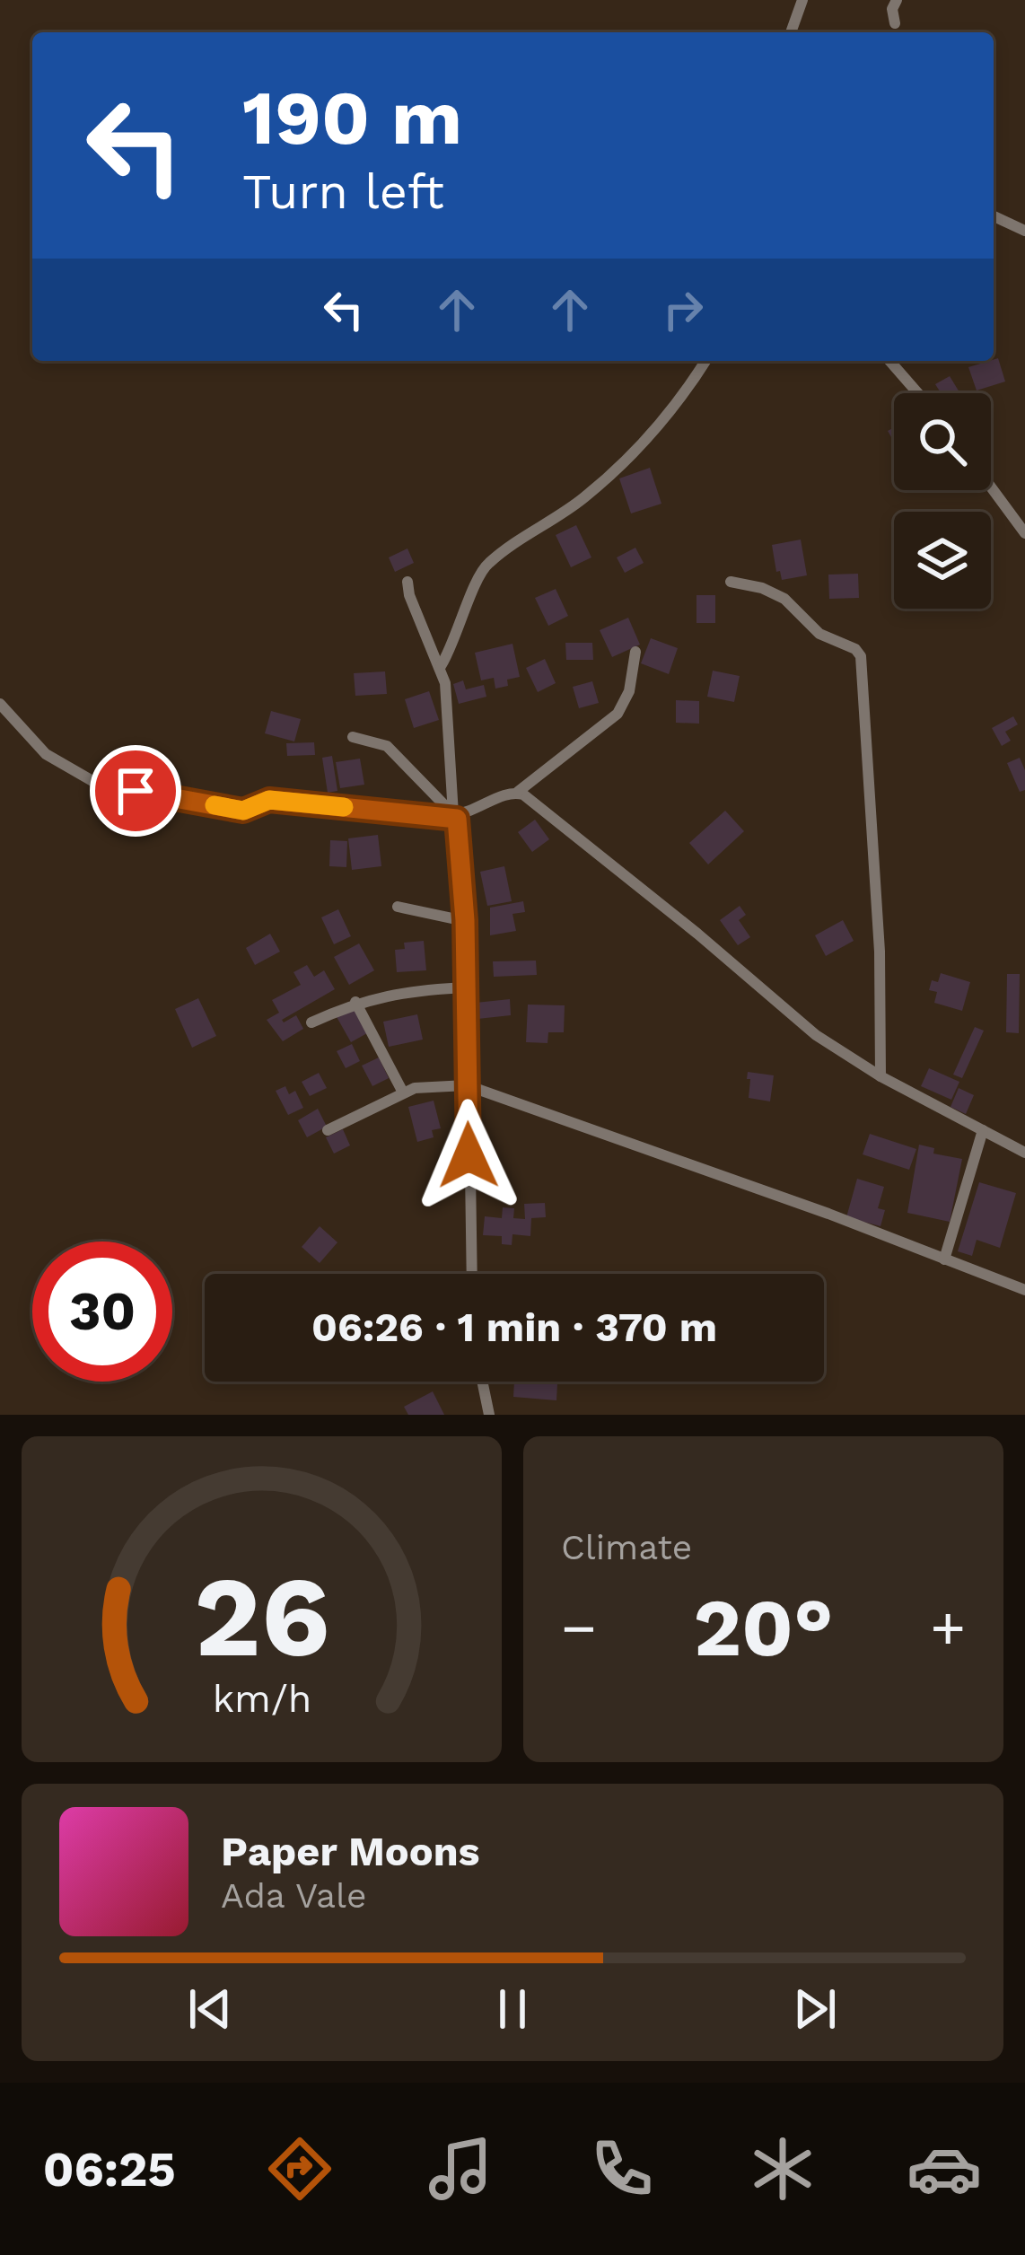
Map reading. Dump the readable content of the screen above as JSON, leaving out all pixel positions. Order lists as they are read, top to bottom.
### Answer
{
  "page": {
    "turn": ["190 m", "Turn left"],
    "limit": "30",
    "trip": "06:26 · 1 min · 370 m",
    "tile": "Climate",
    "heat": ["−", "20°", "+"],
    "song": ["Paper Moons", "Ada Vale"],
    "tabs": "06:25",
    "gauge": ["26", "km/h"]
  }
}
